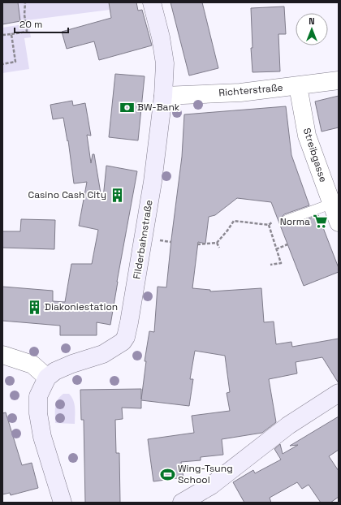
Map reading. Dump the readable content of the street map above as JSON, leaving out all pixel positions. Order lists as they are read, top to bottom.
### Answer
{
  "streets": {
    "main road": ["Filderbahnstraße"],
    "street": ["Richterstraße", "Streibgasse"]
  },
  "crossings": [
    ["Richterstraße", "Streibgasse"],
    ["Richterstraße", "Filderbahnstraße"]
  ],
  "places": {
    "bank": ["BW-Bank"],
    "building": ["Casino Cash City", "Diakoniestation"],
    "supermarket": ["Norma"],
    "sports": ["Wing-Tsung School"]
  },
  "scale_bar": "20 m",
  "north": "top"
}
